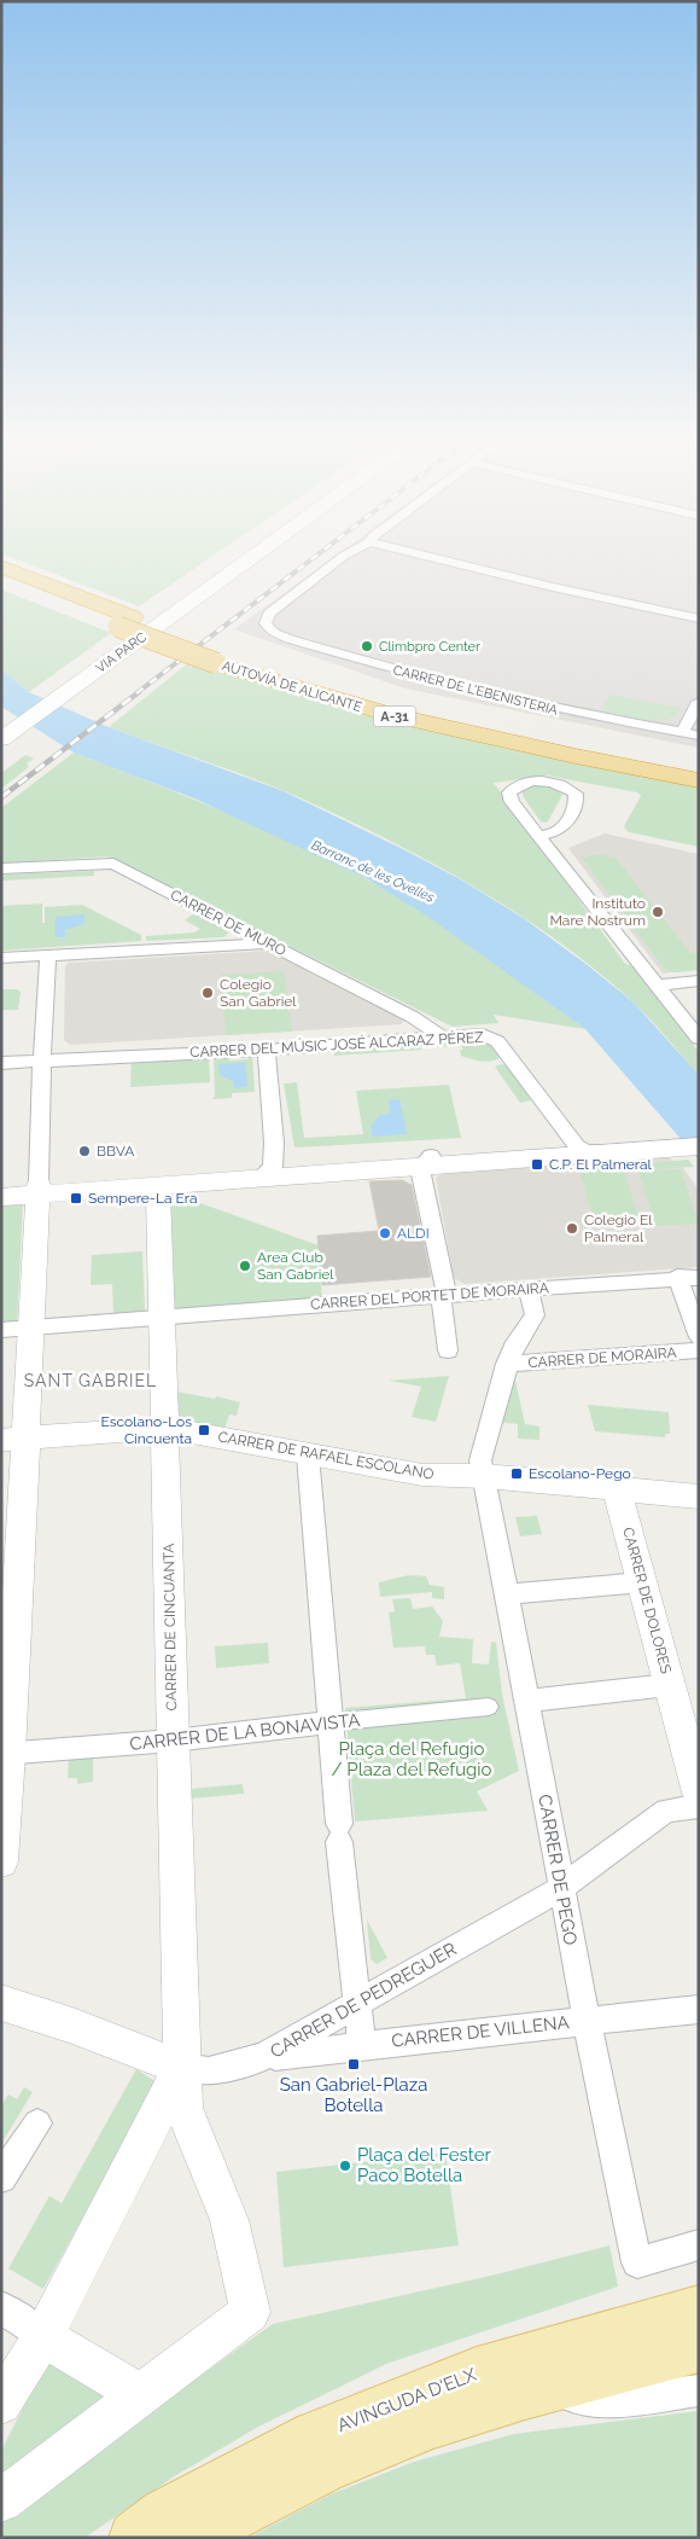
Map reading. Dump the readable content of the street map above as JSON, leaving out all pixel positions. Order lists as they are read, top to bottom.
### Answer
{
  "streets": {
    "highway": ["AUTOVÍA DE ALICANTE", "A-31"],
    "main road": ["VIA PARC", "AVINGUDA D'ELX"],
    "street": [
      "CARRER DE L'EBENISTERIA",
      "CARRER DE MURO",
      "CARRER DEL MÚSIC JOSÉ ALCARAZ PÉREZ",
      "CARRER DEL PORTET DE MORAIRA",
      "CARRER DE MORAIRA",
      "CARRER DE RAFAEL ESCOLANO",
      "CARRER DE DOLORES",
      "CARRER DE CINCUANTA",
      "CARRER DE LA BONAVISTA",
      "CARRER DE PEGO",
      "CARRER DE PEDREGUER",
      "CARRER DE VILLENA"
    ]
  },
  "crossings": [
    ["CARRER DE MURO", "CARRER DEL MÚSIC JOSÉ ALCARAZ PÉREZ"],
    ["CARRER DEL PORTET DE MORAIRA", "CARRER DE CINCUANTA"],
    ["CARRER DEL PORTET DE MORAIRA", "CARRER DE PEGO"],
    ["CARRER DE MORAIRA", "CARRER DE PEGO"],
    ["CARRER DE RAFAEL ESCOLANO", "CARRER DE DOLORES"],
    ["CARRER DE RAFAEL ESCOLANO", "CARRER DE CINCUANTA"],
    ["CARRER DE RAFAEL ESCOLANO", "CARRER DE PEGO"],
    ["CARRER DE CINCUANTA", "CARRER DE LA BONAVISTA"],
    ["CARRER DE CINCUANTA", "CARRER DE PEDREGUER"],
    ["CARRER DE PEGO", "CARRER DE PEDREGUER"],
    ["CARRER DE PEGO", "CARRER DE VILLENA"],
    ["CARRER DE PEDREGUER", "CARRER DE VILLENA"]
  ],
  "districts": ["SANT GABRIEL"],
  "water": ["Barranc de les Ovelles"],
  "parks": ["Plaça del Refugio / Plaza del Refugio"],
  "places": {
    "other": [
      "Climbpro Center",
      "Instituto Mare Nostrum",
      "Colegio San Gabriel",
      "BBVA",
      "Colegio El Palmeral",
      "ALDI",
      "Area Club San Gabriel",
      "Plaça del Fester Paco Botella"
    ],
    "transit": [
      "C.P. El Palmeral",
      "Sempere-La Era",
      "Escolano-Los Cincuenta",
      "Escolano-Pego",
      "San Gabriel-Plaza Botella"
    ]
  }
}
